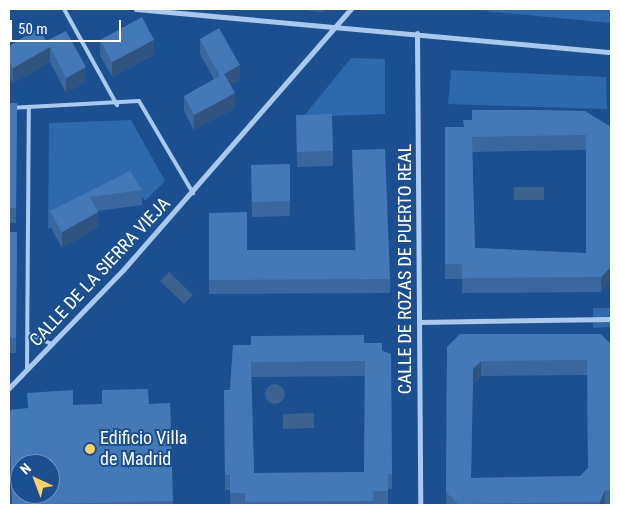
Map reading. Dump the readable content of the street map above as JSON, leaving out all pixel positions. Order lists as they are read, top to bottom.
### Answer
{
  "streets": {
    "street": ["CALLE DE ROZAS DE PUERTO REAL", "CALLE DE LA SIERRA VIEJA"]
  },
  "places": ["Edificio Villa de Madrid"],
  "scale_bar": "50 m",
  "north": "top left"
}
